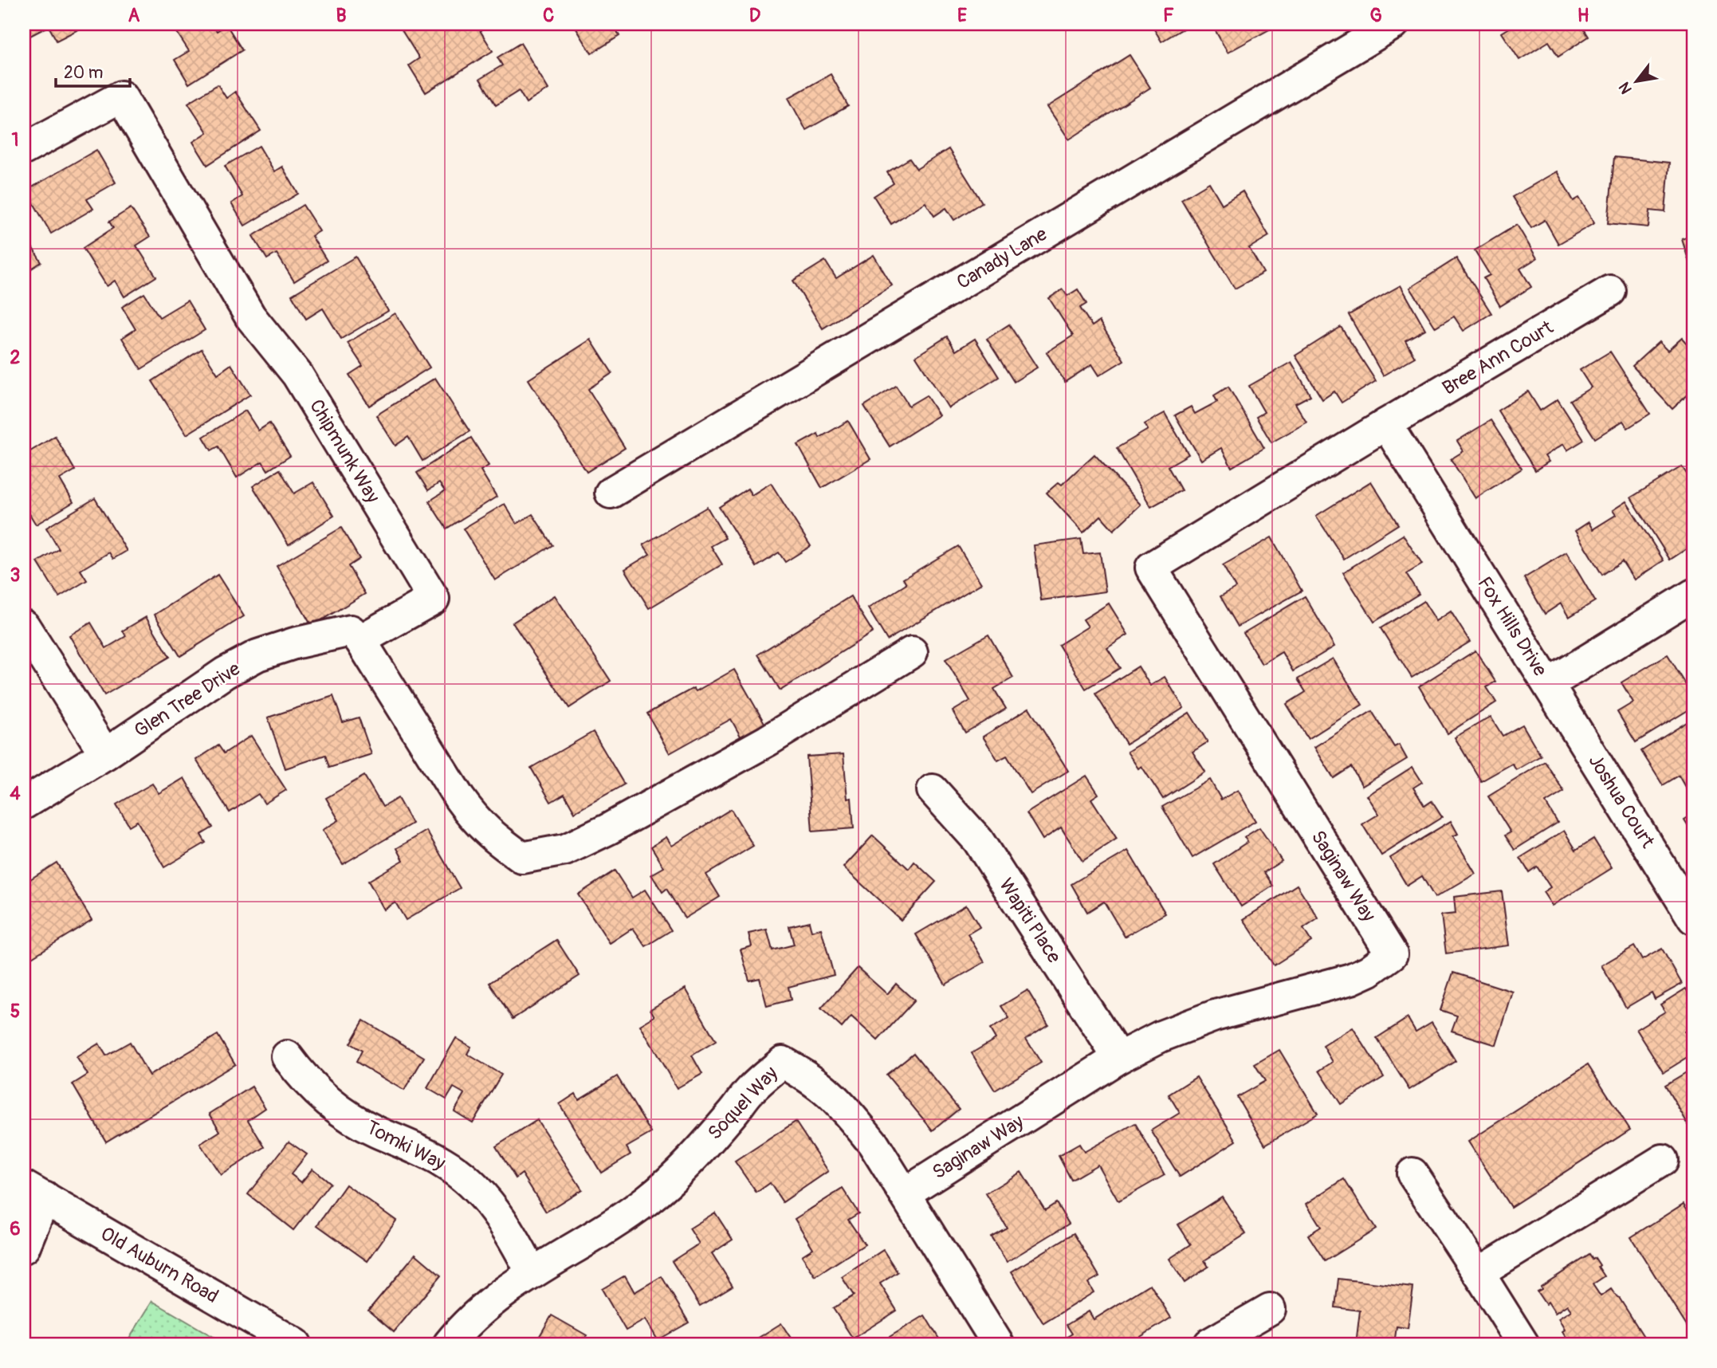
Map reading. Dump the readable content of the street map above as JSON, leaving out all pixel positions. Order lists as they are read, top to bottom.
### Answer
{
  "streets": {
    "street": [
      "Canady Lane",
      "Bree Ann Court",
      "Chipmunk Way",
      "Fox Hills Drive",
      "Glen Tree Drive",
      "Joshua Court",
      "Saginaw Way",
      "Wapiti Place",
      "Soquel Way",
      "Tomki Way",
      "Old Auburn Road"
    ]
  },
  "crossings": [
    ["Bree Ann Court", "Fox Hills Drive"],
    ["Bree Ann Court", "Saginaw Way"],
    ["Chipmunk Way", "Glen Tree Drive"],
    ["Fox Hills Drive", "Joshua Court"],
    ["Fox Hills Drive", "Saginaw Way"],
    ["Saginaw Way", "Wapiti Place"],
    ["Saginaw Way", "Soquel Way"],
    ["Soquel Way", "Tomki Way"]
  ],
  "scale_bar": "20 m",
  "north": "bottom left",
  "grid": {
    "columns": [
      "A",
      "B",
      "C",
      "D",
      "E",
      "F",
      "G",
      "H"
    ],
    "rows": [
      "1",
      "2",
      "3",
      "4",
      "5",
      "6"
    ]
  }
}
